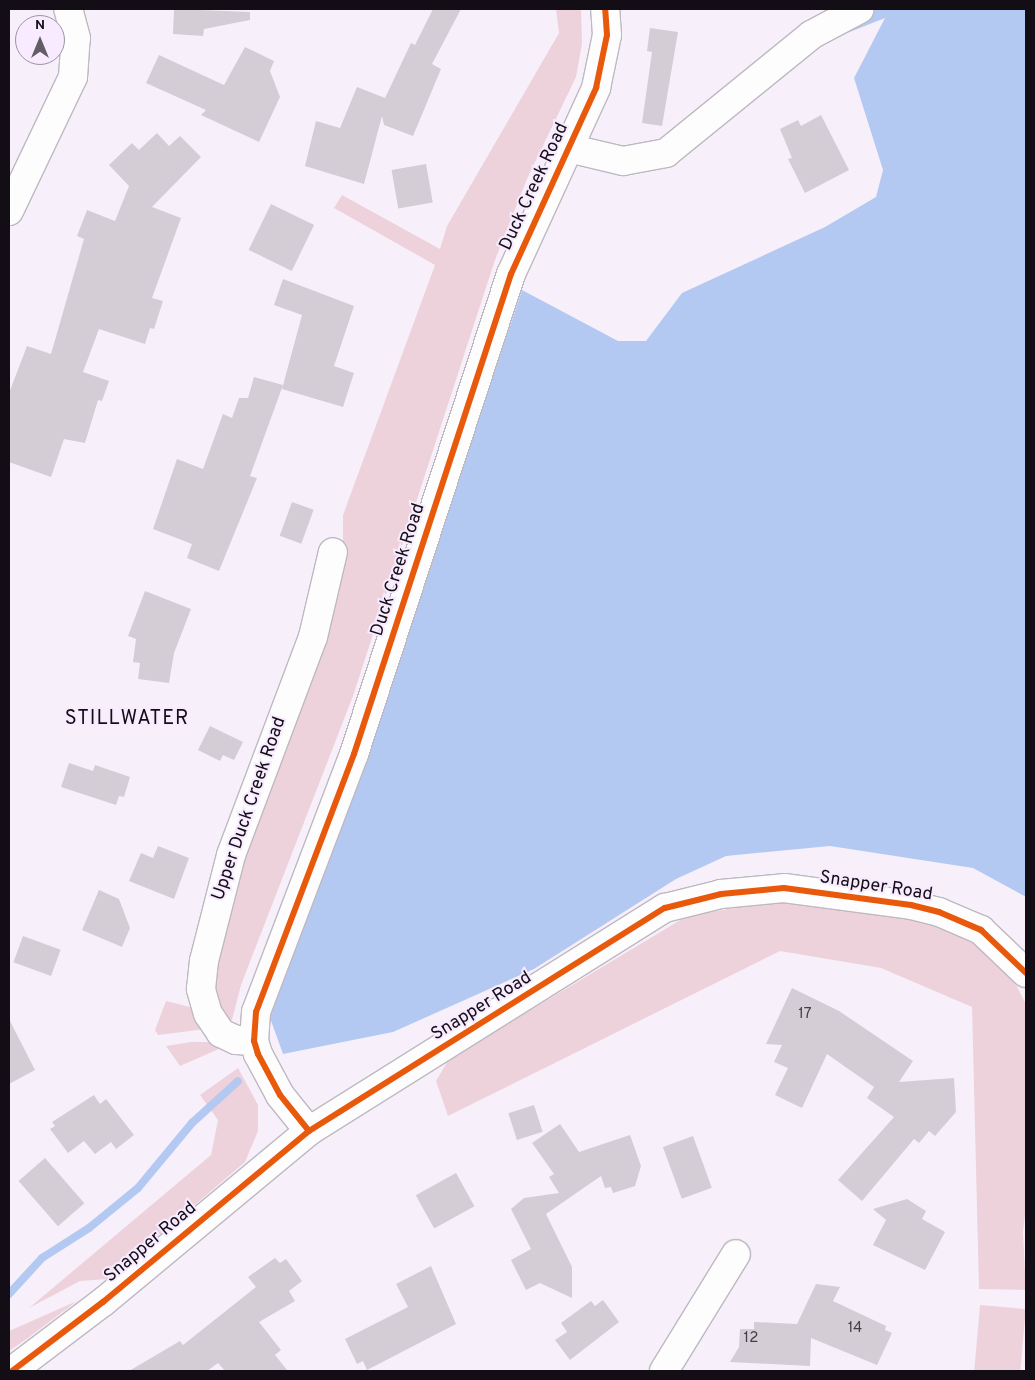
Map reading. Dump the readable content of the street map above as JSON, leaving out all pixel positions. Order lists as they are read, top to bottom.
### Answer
{
  "streets": {
    "street": ["Duck Creek Road", "Upper Duck Creek Road", "Snapper Road"]
  },
  "crossings": [
    ["Duck Creek Road", "Upper Duck Creek Road"]
  ],
  "districts": ["STILLWATER"],
  "house_numbers": ["17", "14", "12"],
  "north": "top"
}
